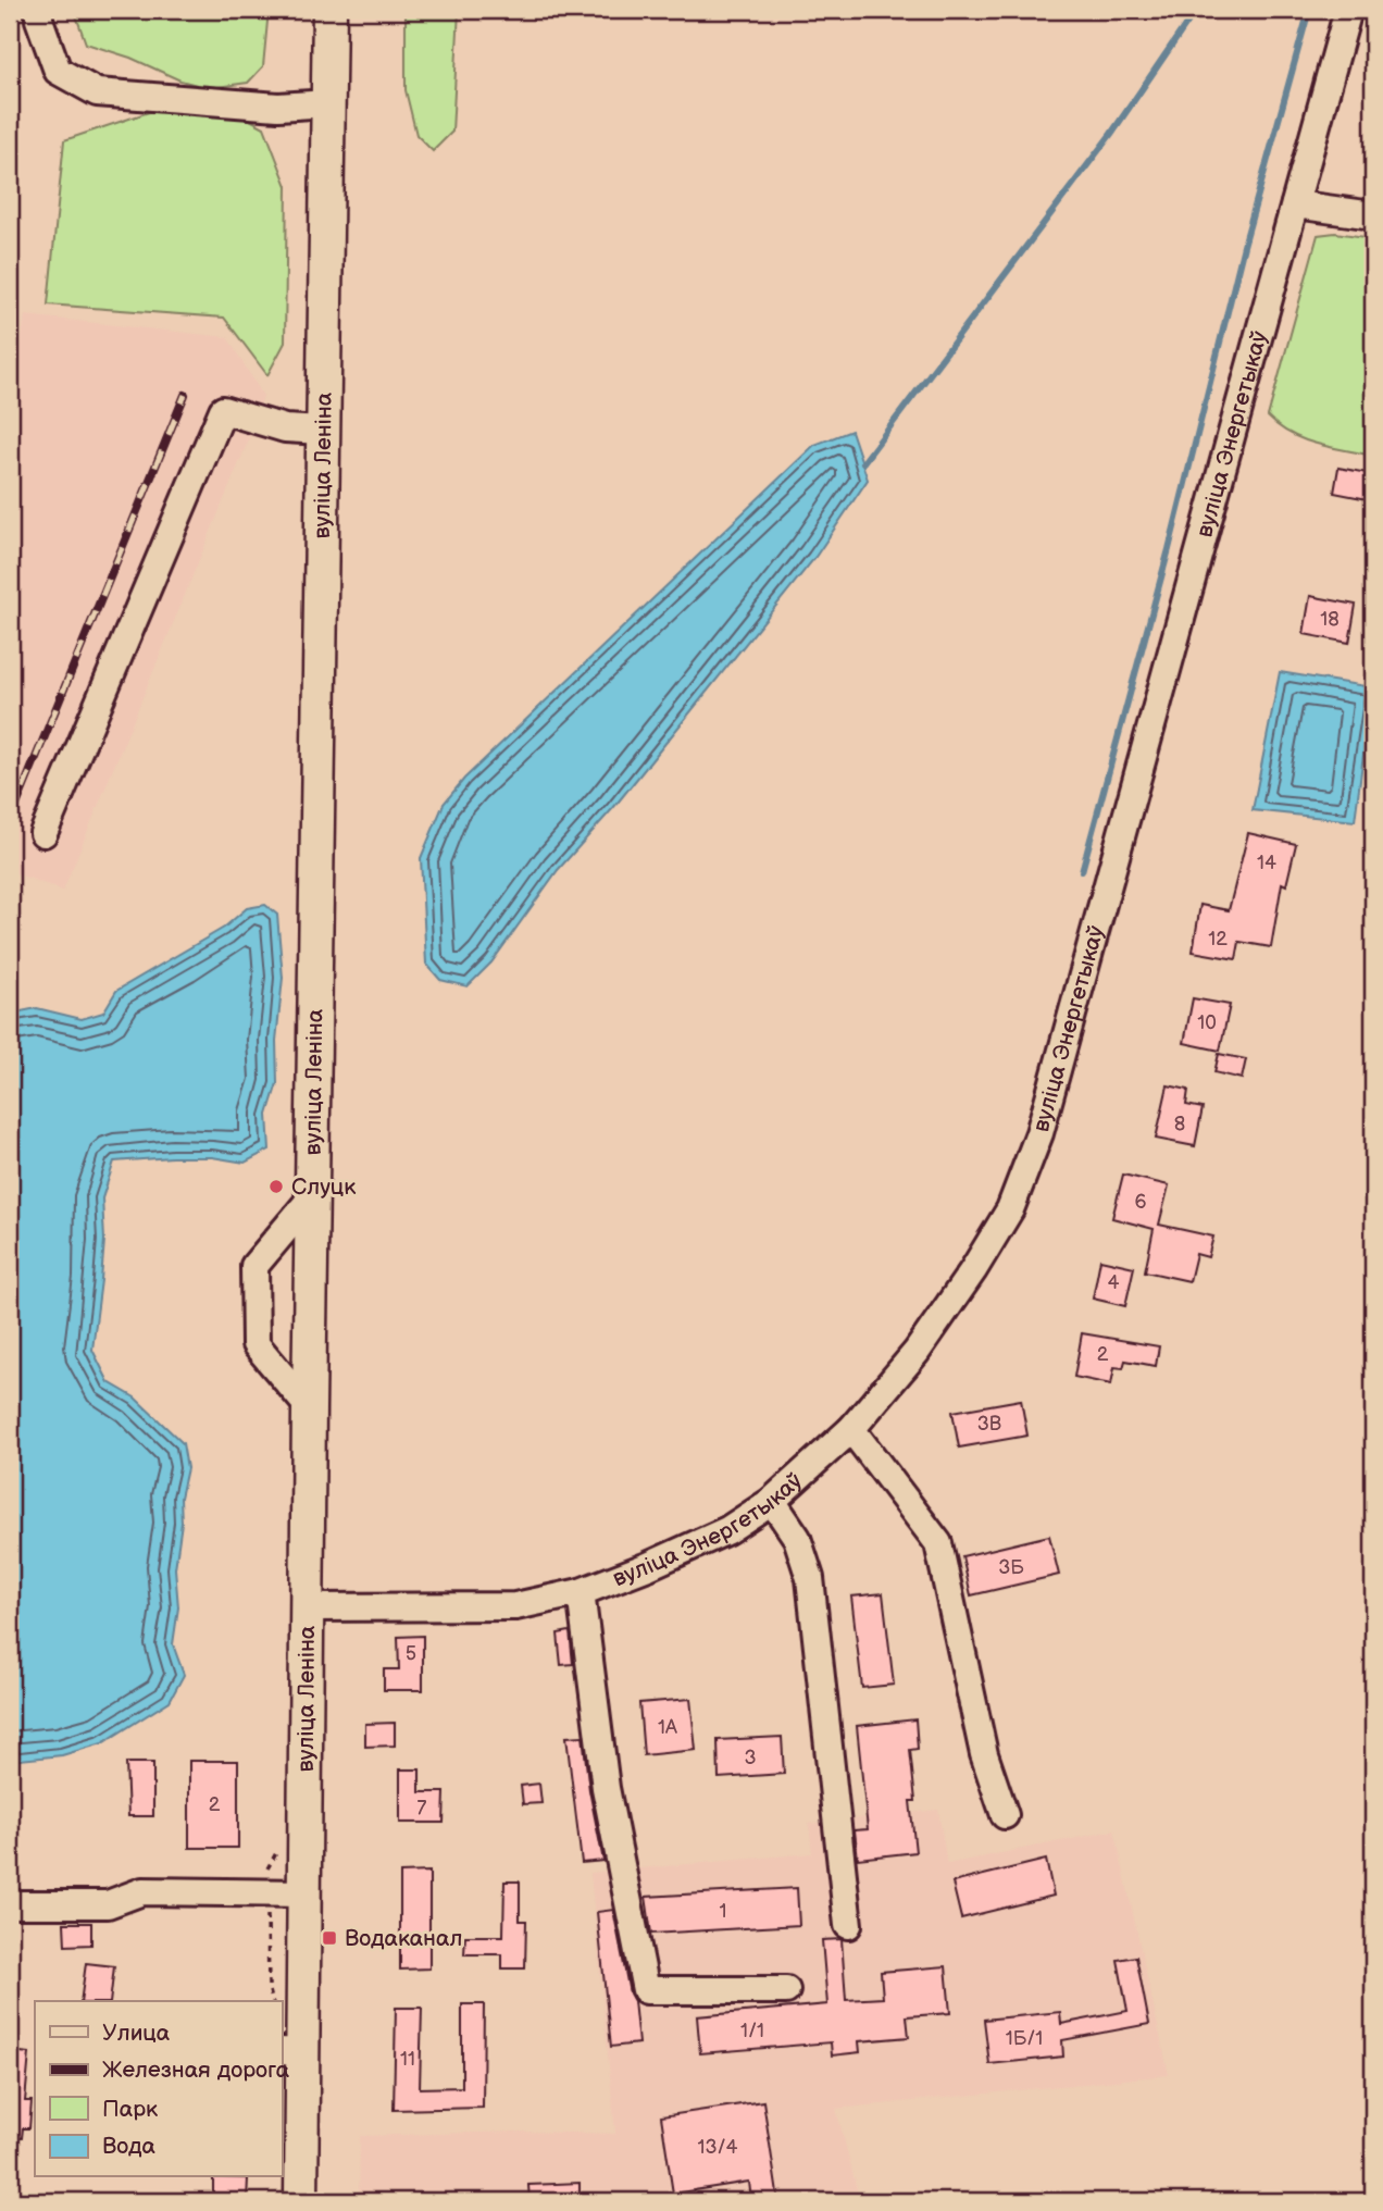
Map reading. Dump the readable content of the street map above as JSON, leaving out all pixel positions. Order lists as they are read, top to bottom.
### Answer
{
  "streets": {
    "main road": ["вуліца Леніна"],
    "street": ["вуліца Энергетыкаў"]
  },
  "crossings": [
    ["вуліца Энергетыкаў", "вуліца Леніна"]
  ],
  "places": {
    "other": ["Слуцк"],
    "transit": ["Водаканал"]
  },
  "house_numbers": [
    "18",
    "14",
    "12",
    "10",
    "8",
    "6",
    "4",
    "2",
    "3В",
    "3Б",
    "5",
    "1А",
    "3",
    "2",
    "7",
    "1",
    "1/1",
    "1Б/1",
    "11",
    "13/4"
  ],
  "legend": [
    "Улица",
    "Железная дорога",
    "Парк",
    "Вода"
  ]
}
